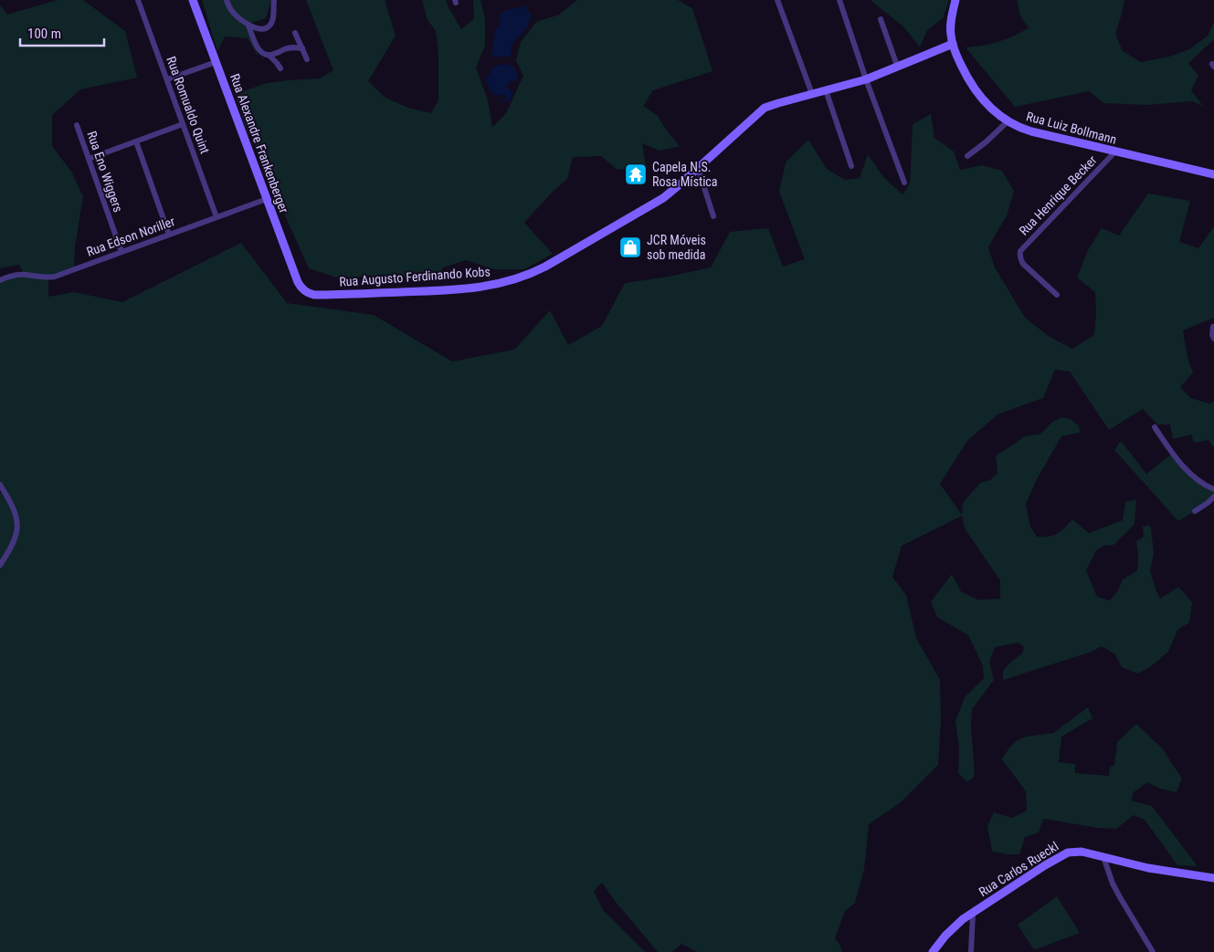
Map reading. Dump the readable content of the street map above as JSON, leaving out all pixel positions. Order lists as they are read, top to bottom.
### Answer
{
  "streets": {
    "street": [
      "Rua Romualdo Quint",
      "Rua Luiz Bollmann",
      "Rua Alexandre Frankenberger",
      "Rua Eno Wiggers",
      "Rua Henrique Becker",
      "Rua Edson Noriller",
      "Rua Augusto Ferdinando Kobs",
      "Rua Carlos Rueckl"
    ]
  },
  "crossings": [
    ["Rua Romualdo Quint", "Rua Edson Noriller"],
    ["Rua Luiz Bollmann", "Rua Henrique Becker"],
    ["Rua Luiz Bollmann", "Rua Augusto Ferdinando Kobs"],
    ["Rua Alexandre Frankenberger", "Rua Edson Noriller"],
    ["Rua Alexandre Frankenberger", "Rua Augusto Ferdinando Kobs"],
    ["Rua Eno Wiggers", "Rua Edson Noriller"]
  ],
  "places": {
    "temple": ["Capela N.S. Rosa Mística"],
    "shop": ["JCR Móveis sob medida"]
  },
  "scale_bar": "100 m"
}
